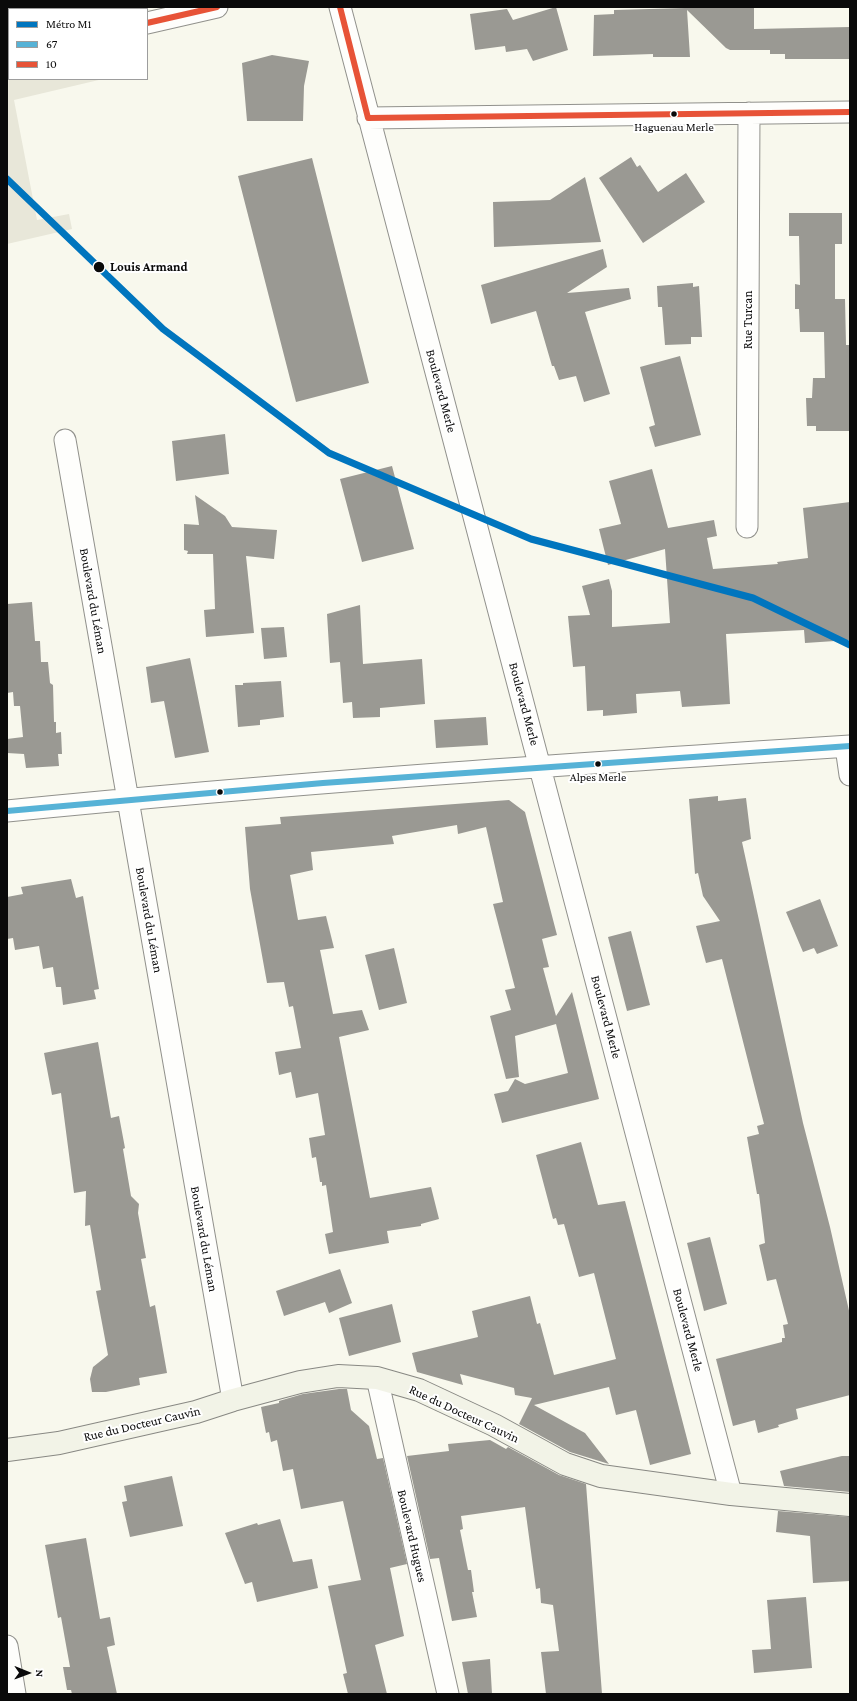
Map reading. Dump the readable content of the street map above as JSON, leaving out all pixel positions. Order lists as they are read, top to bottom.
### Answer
{
  "streets": {
    "street": [
      "Rue Turcan",
      "Boulevard Merle",
      "Boulevard du Léman",
      "Rue du Docteur Cauvin",
      "Boulevard Hugues"
    ]
  },
  "crossings": [
    ["Boulevard Merle", "Rue du Docteur Cauvin"],
    ["Boulevard du Léman", "Rue du Docteur Cauvin"],
    ["Rue du Docteur Cauvin", "Boulevard Hugues"]
  ],
  "places": ["Haguenau Merle", "Louis Armand", "Alpes Merle"],
  "lines": ["transit line 10", "metro line M1", "transit line 67"],
  "legend": ["Métro M1", "67", "10"],
  "north": "right"
}
